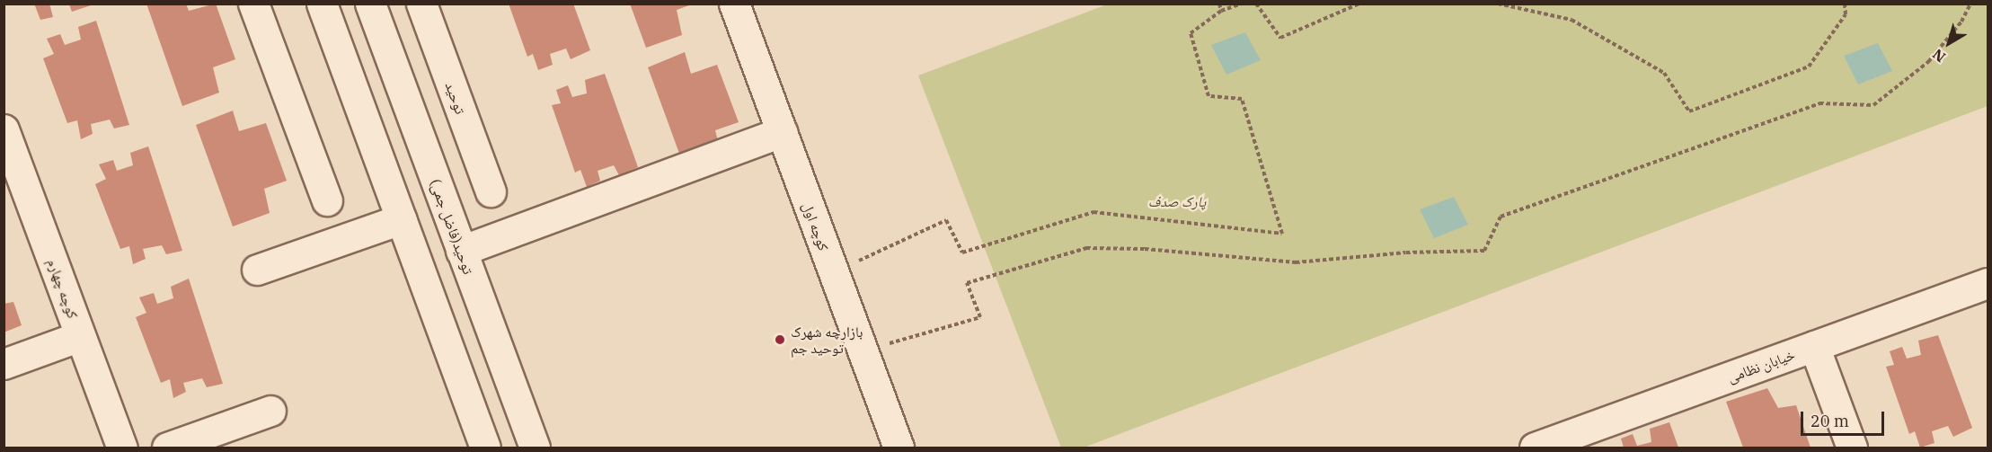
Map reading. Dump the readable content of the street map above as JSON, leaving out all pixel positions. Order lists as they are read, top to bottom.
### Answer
{
  "streets": {
    "street": [
      "توحید",
      "توحید(فاضل جمی)",
      "کوچه اول",
      "کوچه چهارم",
      "خیابان نظامی"
    ]
  },
  "parks": ["پارک صدف"],
  "places": ["بازارچه شهرک توحید جم"],
  "scale_bar": "20 m",
  "north": "bottom left"
}
